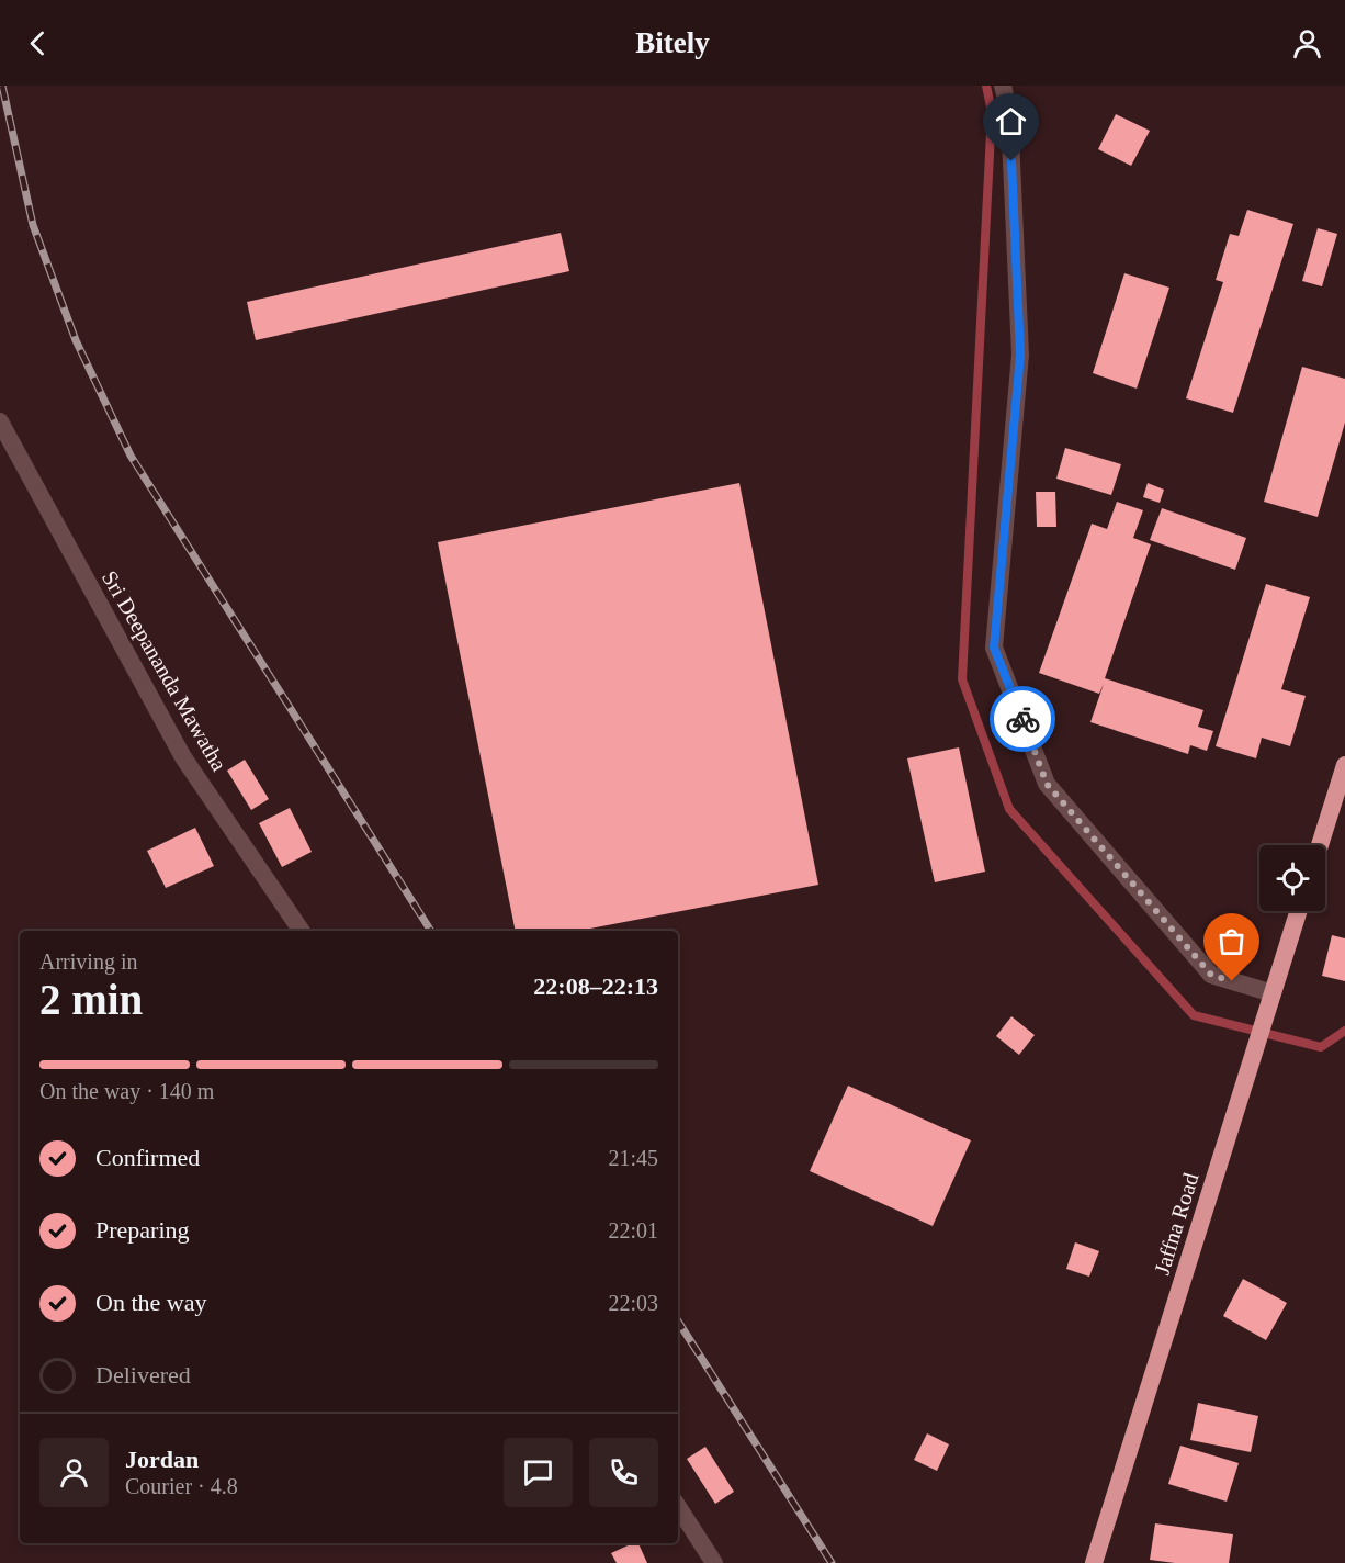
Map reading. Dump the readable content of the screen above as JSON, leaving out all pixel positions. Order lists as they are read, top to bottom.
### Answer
{
  "streets": {
    "highway": ["Jaffna Road"],
    "street": ["Sri Deepananda Mawatha"]
  },
  "page": {
    "header": "Bitely",
    "heading": ["2 min", "Arriving in", "22:08–22:13"],
    "panel": ["Jordan", "Courier · 4.8"],
    "bar": "On the way · 140 m",
    "list": [
      ["Confirmed", "21:45"],
      ["Preparing", "22:01"],
      ["On the way", "22:03"],
      "Delivered"
    ]
  }
}
